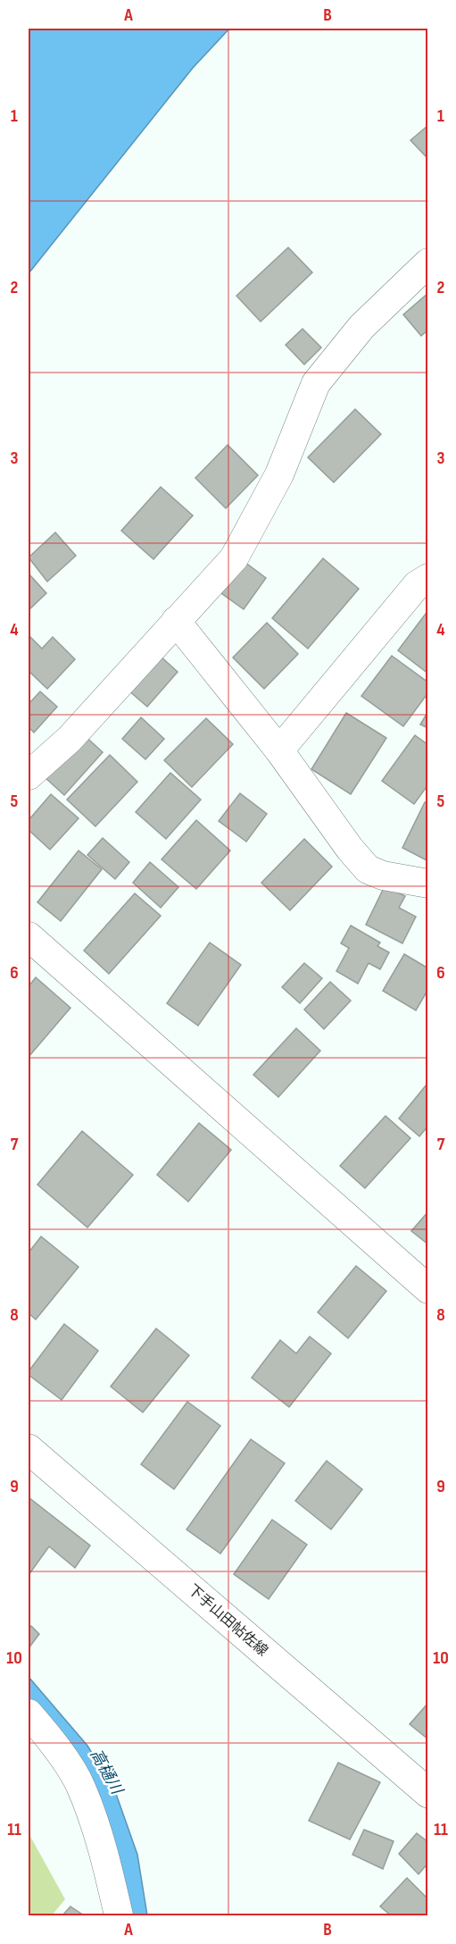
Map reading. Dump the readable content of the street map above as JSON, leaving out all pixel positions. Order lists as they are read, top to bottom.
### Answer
{
  "streets": {
    "main road": ["下手山田帖佐線"]
  },
  "water": ["高樋川"],
  "grid": {
    "columns": ["A", "B"],
    "rows": [
      "1",
      "2",
      "3",
      "4",
      "5",
      "6",
      "7",
      "8",
      "9",
      "10",
      "11"
    ]
  }
}
